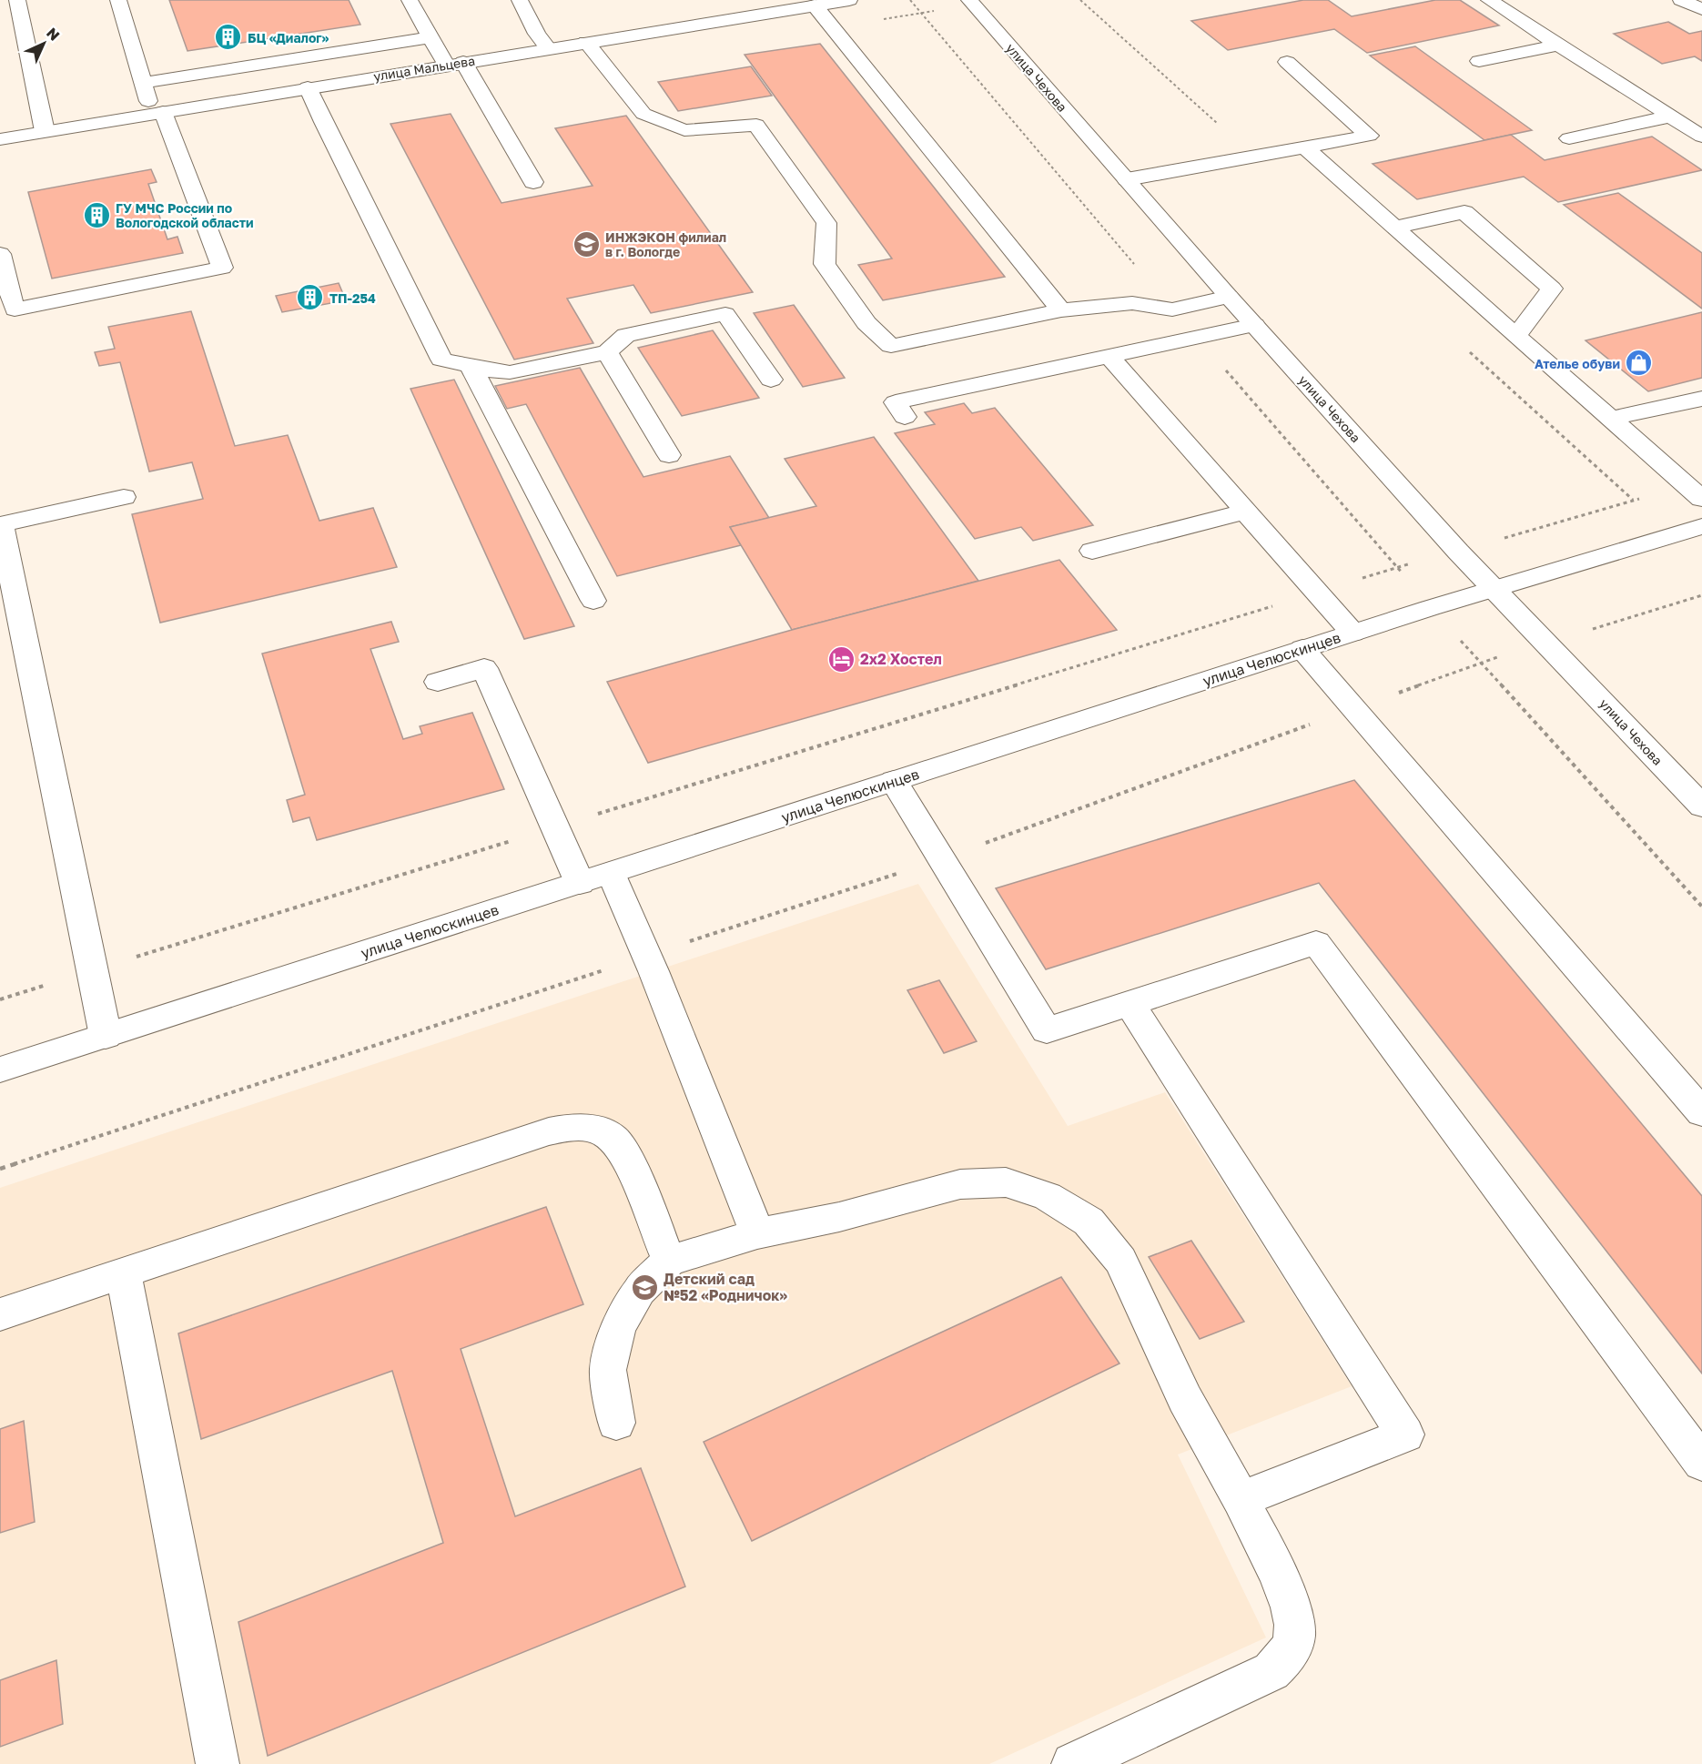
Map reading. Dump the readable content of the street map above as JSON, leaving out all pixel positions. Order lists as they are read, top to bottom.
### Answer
{
  "streets": {
    "street": ["улица Мальцева", "улица Чехова", "улица Челюскинцев"]
  },
  "crossings": [
    ["улица Чехова", "улица Челюскинцев"]
  ],
  "places": {
    "building": ["БЦ «Диалог»", "ГУ МЧС России по Вологодской области", "ТП-254"],
    "school or university": ["ИНЖЭКОН филиал в г. Вологде", "Детский сад №52 «Родничок»"],
    "shop": ["Ателье обуви"],
    "hotel": ["2x2 Хостел"]
  },
  "north": "top right"
}
